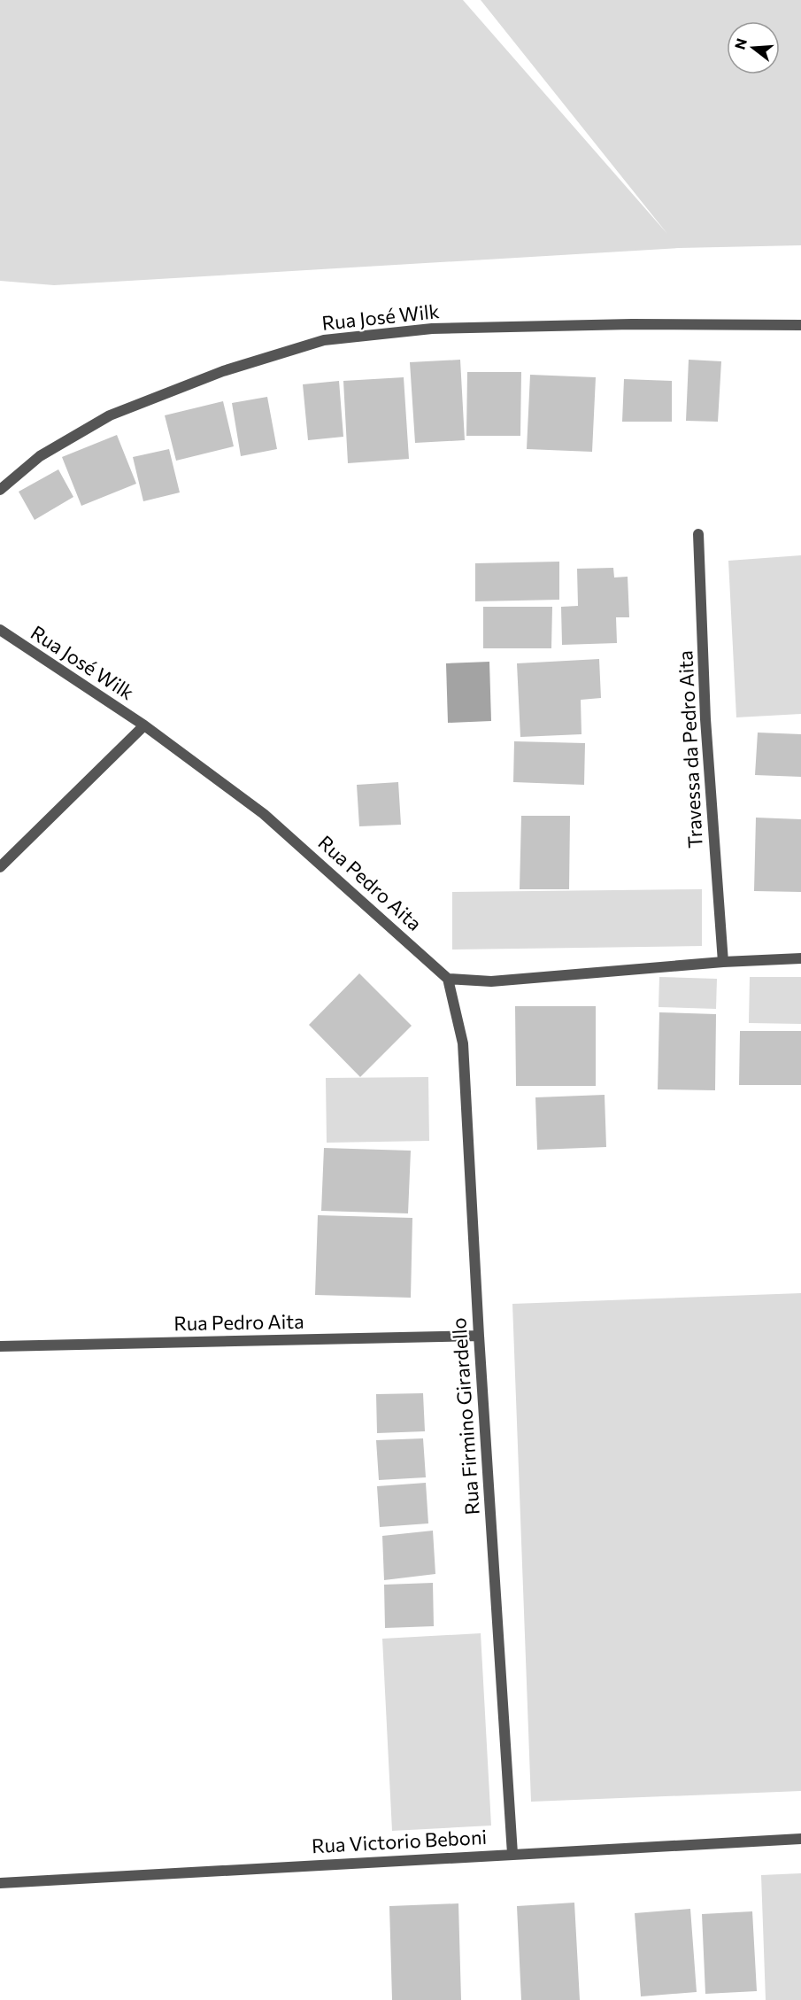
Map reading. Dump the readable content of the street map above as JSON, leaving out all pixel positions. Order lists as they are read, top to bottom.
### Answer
{
  "streets": {
    "street": [
      "Rua José Wilk",
      "Travessa da Pedro Aita",
      "Rua Pedro Aita",
      "Rua Firmino Girardello",
      "Rua Victorio Beboni"
    ]
  },
  "crossings": [
    ["Rua José Wilk", "Rua Pedro Aita"],
    ["Rua Pedro Aita", "Rua Firmino Girardello"],
    ["Rua Firmino Girardello", "Rua Victorio Beboni"]
  ],
  "north": "left"
}
